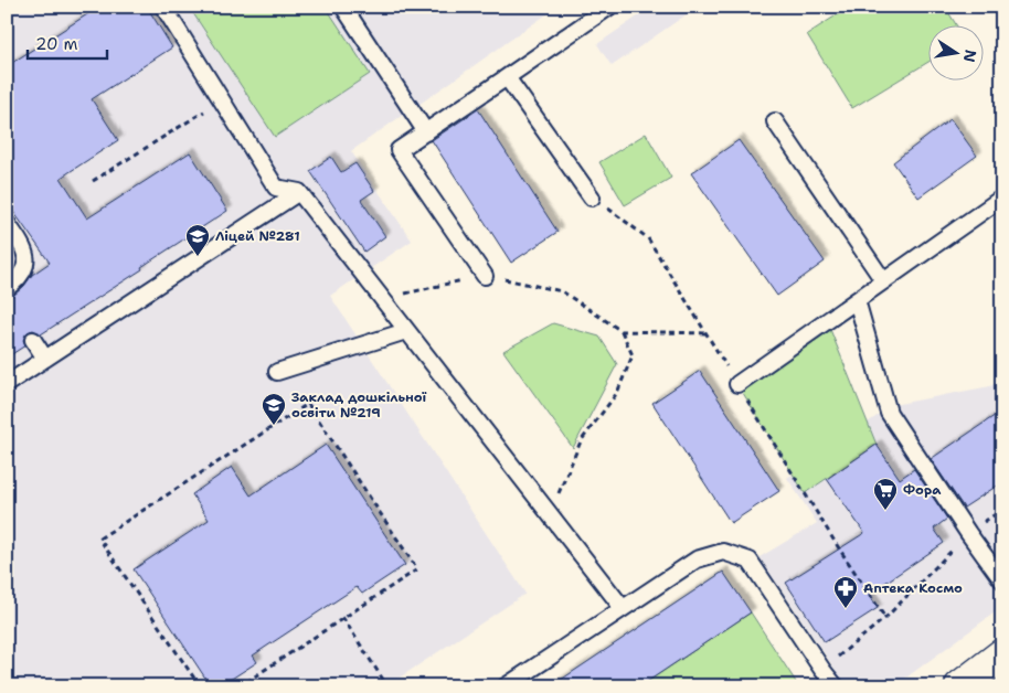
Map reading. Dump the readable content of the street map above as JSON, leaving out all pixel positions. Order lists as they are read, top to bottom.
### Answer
{
  "places": {
    "school or university": ["Ліцей №281", "Заклад дошкільної освіти №219"],
    "supermarket": ["Фора"],
    "pharmacy": ["Аптека Космо"]
  },
  "scale_bar": "20 m",
  "north": "right"
}
